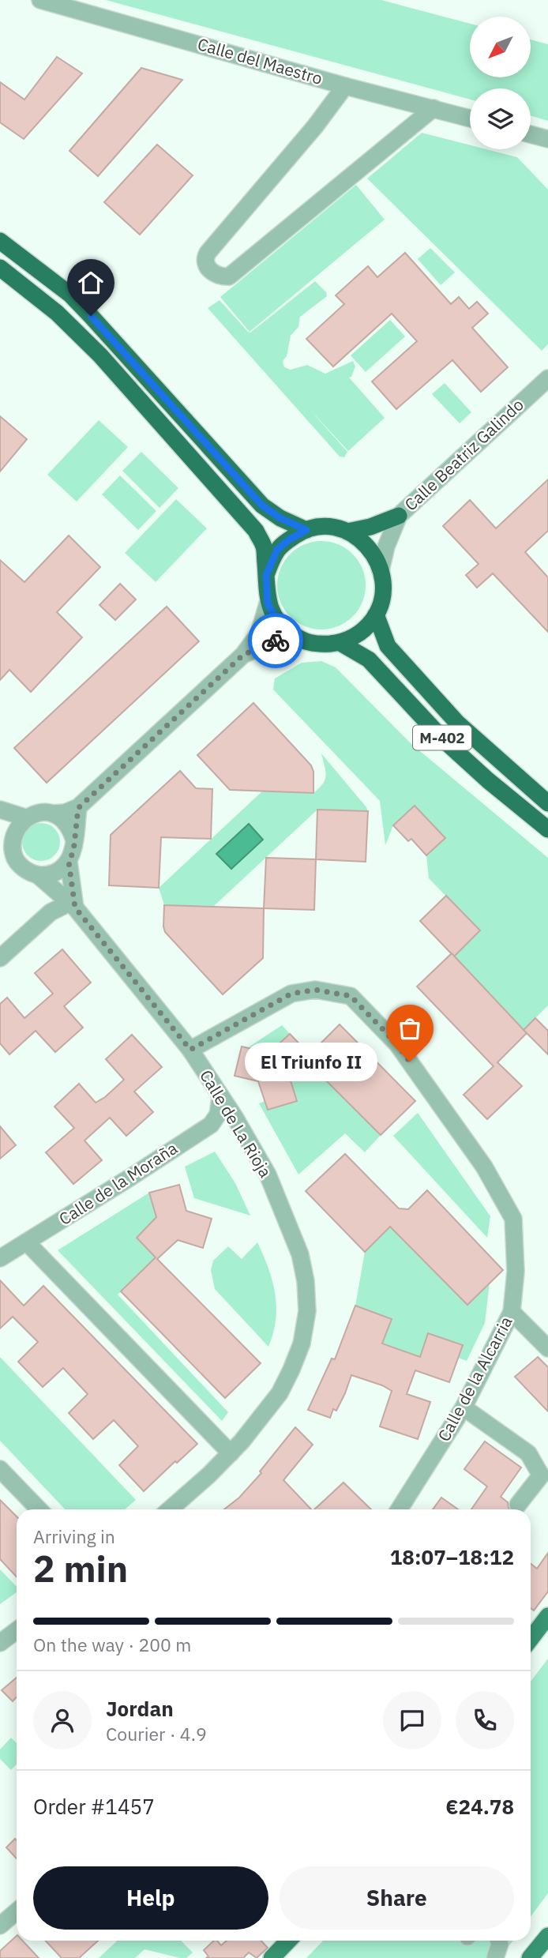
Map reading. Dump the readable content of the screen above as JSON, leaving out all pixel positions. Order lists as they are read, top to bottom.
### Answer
{
  "streets": {
    "highway": ["M-402"],
    "street": [
      "Calle del Maestro",
      "Calle Beatriz Galindo",
      "Calle de La Rioja",
      "Calle de la Moraña",
      "Calle de la Alcarria"
    ]
  },
  "crossings": [
    ["Calle Beatriz Galindo", "M-402"],
    ["Calle de La Rioja", "Calle de la Moraña"],
    ["Calle de La Rioja", "Calle de la Alcarria"]
  ],
  "places": ["El Triunfo II"],
  "north": "bottom left",
  "page": {
    "bubble": "El Triunfo II",
    "heading": ["2 min", "Arriving in", "18:07–18:12"],
    "panel": [
      "Jordan",
      "Courier · 4.9",
      "Order #1457",
      "€24.78"
    ],
    "bar": "On the way · 200 m",
    "buttons": ["Help", "Share"]
  }
}
